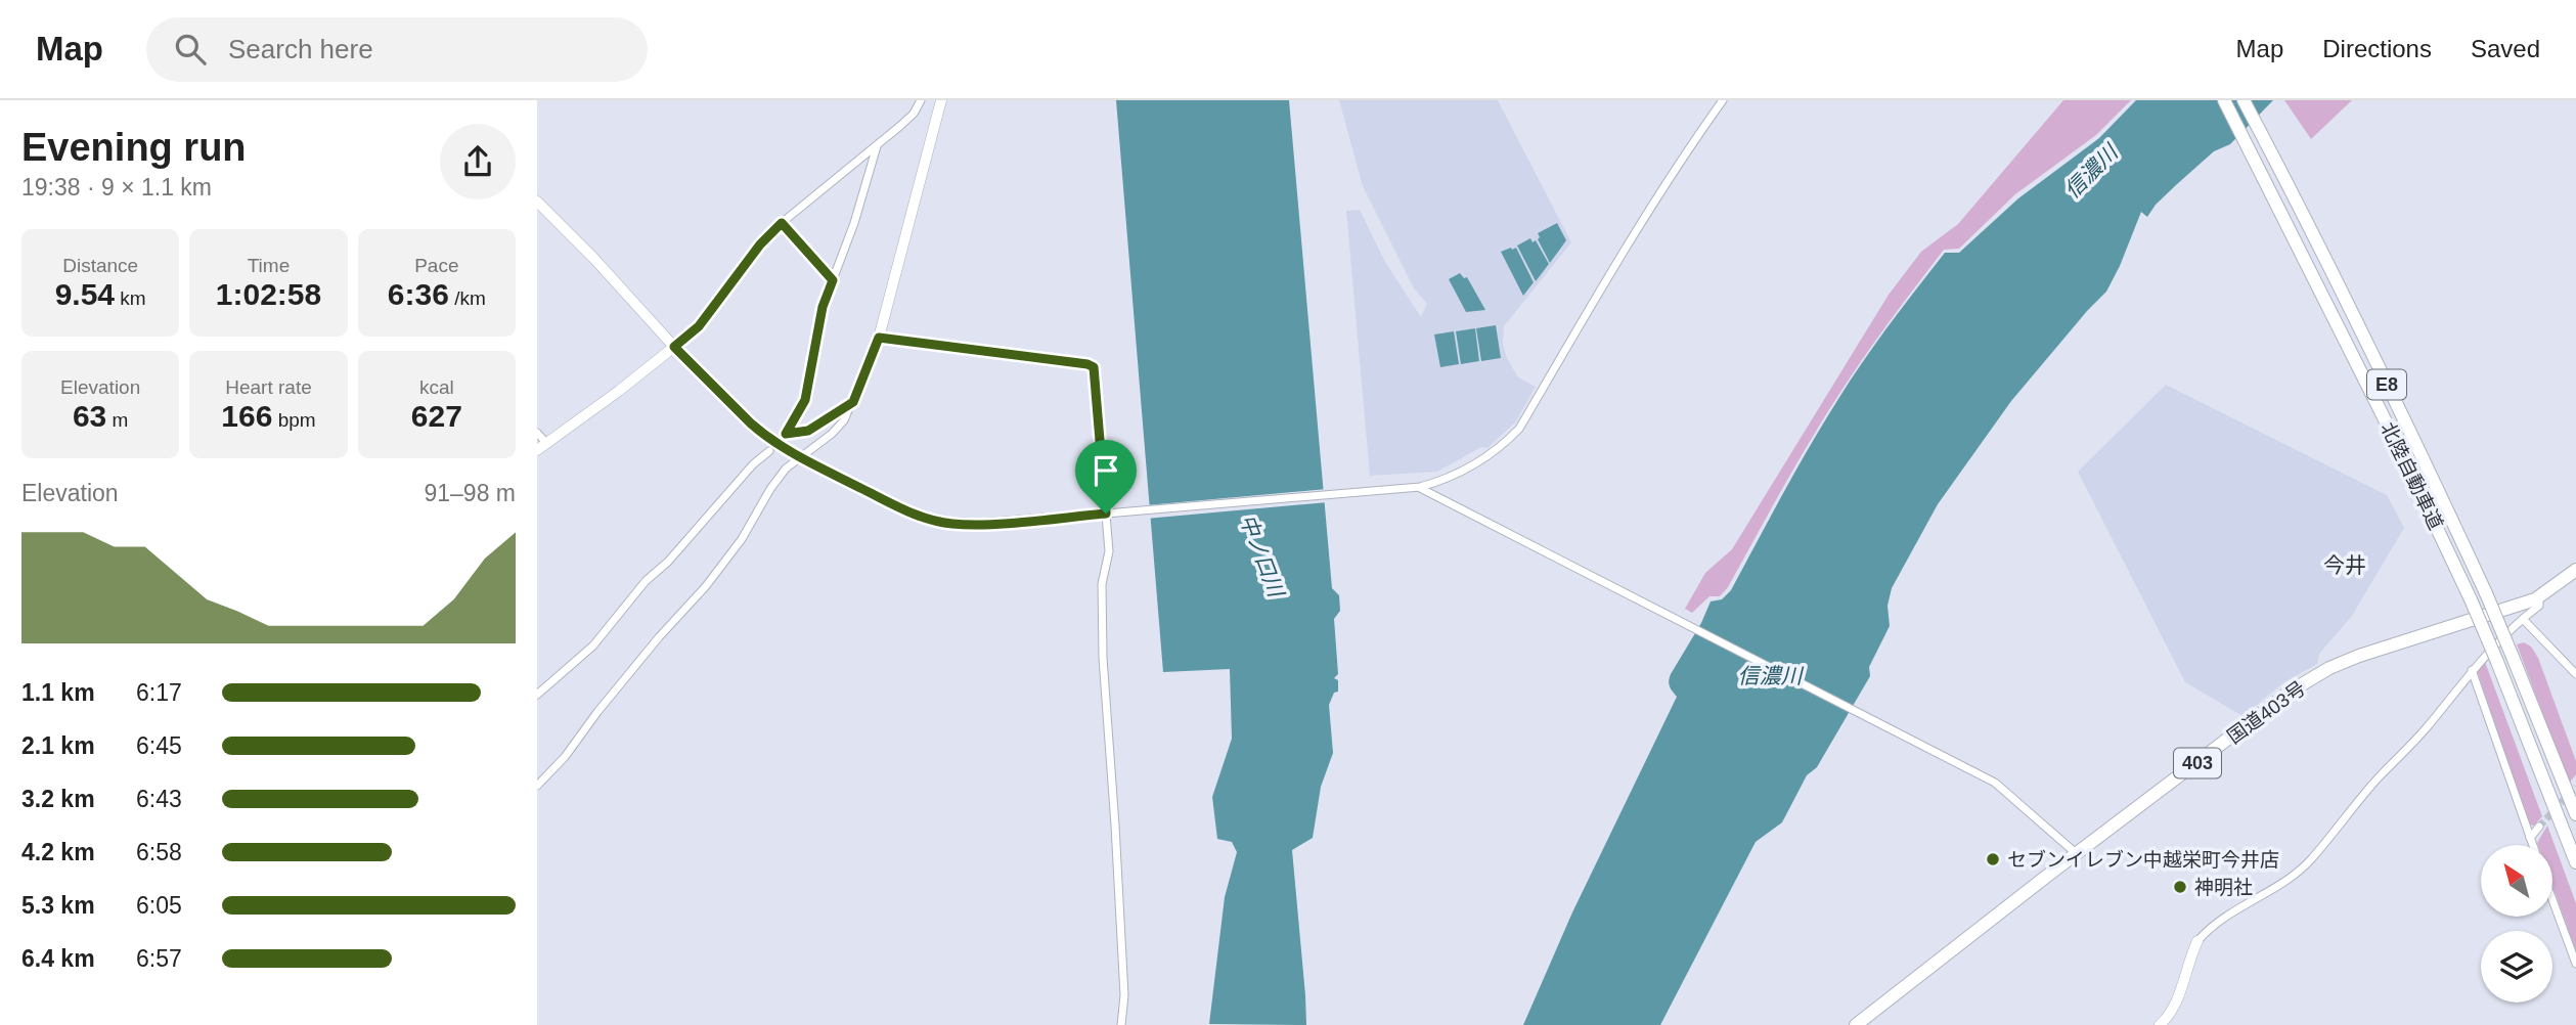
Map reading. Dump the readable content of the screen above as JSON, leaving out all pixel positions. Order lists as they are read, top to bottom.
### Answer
{
  "streets": {
    "highway": [
      "E8",
      "北陸自動車道",
      "国道403号",
      "403"
    ]
  },
  "districts": ["今井"],
  "water": ["信濃川", "中ノ口川"],
  "places": ["セブンイレブン中越栄町今井店", "神明社"],
  "north": "top left",
  "page": {
    "header": "Map",
    "search": "Search here",
    "nav": ["Map", "Directions", "Saved"],
    "heading": ["Evening run", "19:38 · 9 × 1.1 km"],
    "stats": [
      ["Distance", "9.54 km"],
      ["Time", "1:02:58"],
      ["Pace", "6:36 /km"],
      ["Elevation", "63 m"],
      ["Heart rate", "166 bpm"],
      ["kcal", "627"]
    ],
    "chart": ["Elevation", "91–98 m"],
    "list": [
      {
        "name": "1.1 km",
        "note": "6:17"
      },
      {
        "name": "2.1 km",
        "note": "6:45"
      },
      {
        "name": "3.2 km",
        "note": "6:43"
      },
      {
        "name": "4.2 km",
        "note": "6:58"
      },
      {
        "name": "5.3 km",
        "note": "6:05"
      },
      {
        "name": "6.4 km",
        "note": "6:57"
      }
    ]
  }
}
